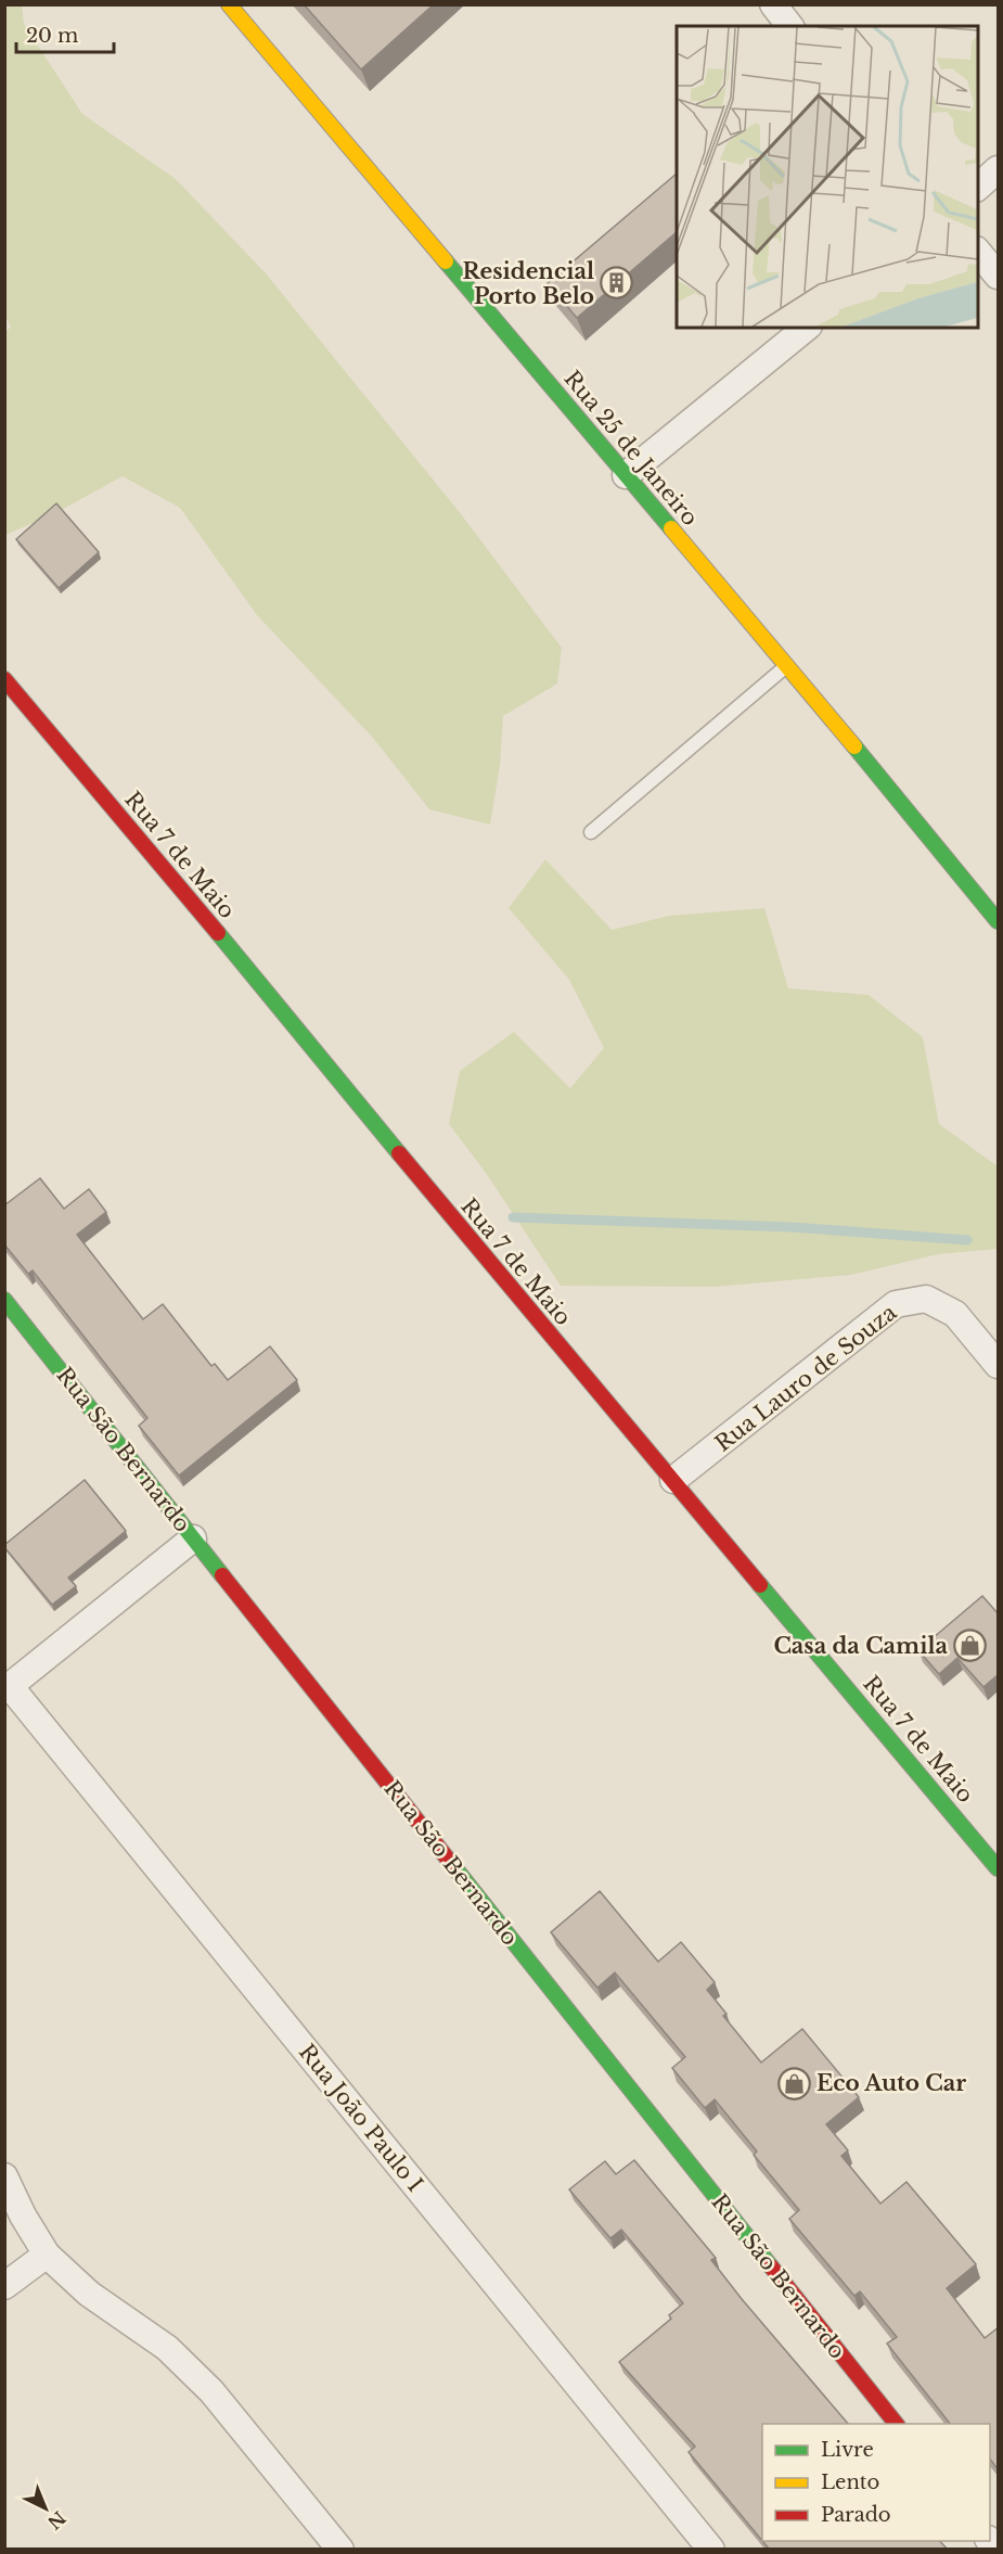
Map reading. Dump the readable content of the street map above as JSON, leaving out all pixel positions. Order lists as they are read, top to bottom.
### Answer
{
  "streets": {
    "street": [
      "Rua 25 de Janeiro",
      "Rua 7 de Maio",
      "Rua Lauro de Souza",
      "Rua São Bernardo",
      "Rua João Paulo I"
    ]
  },
  "crossings": [
    ["Rua 7 de Maio", "Rua Lauro de Souza"]
  ],
  "places": {
    "building": ["Residencial Porto Belo"],
    "shop": ["Casa da Camila", "Eco Auto Car"]
  },
  "legend": ["Livre", "Lento", "Parado"],
  "scale_bar": "20 m",
  "north": "bottom right"
}
